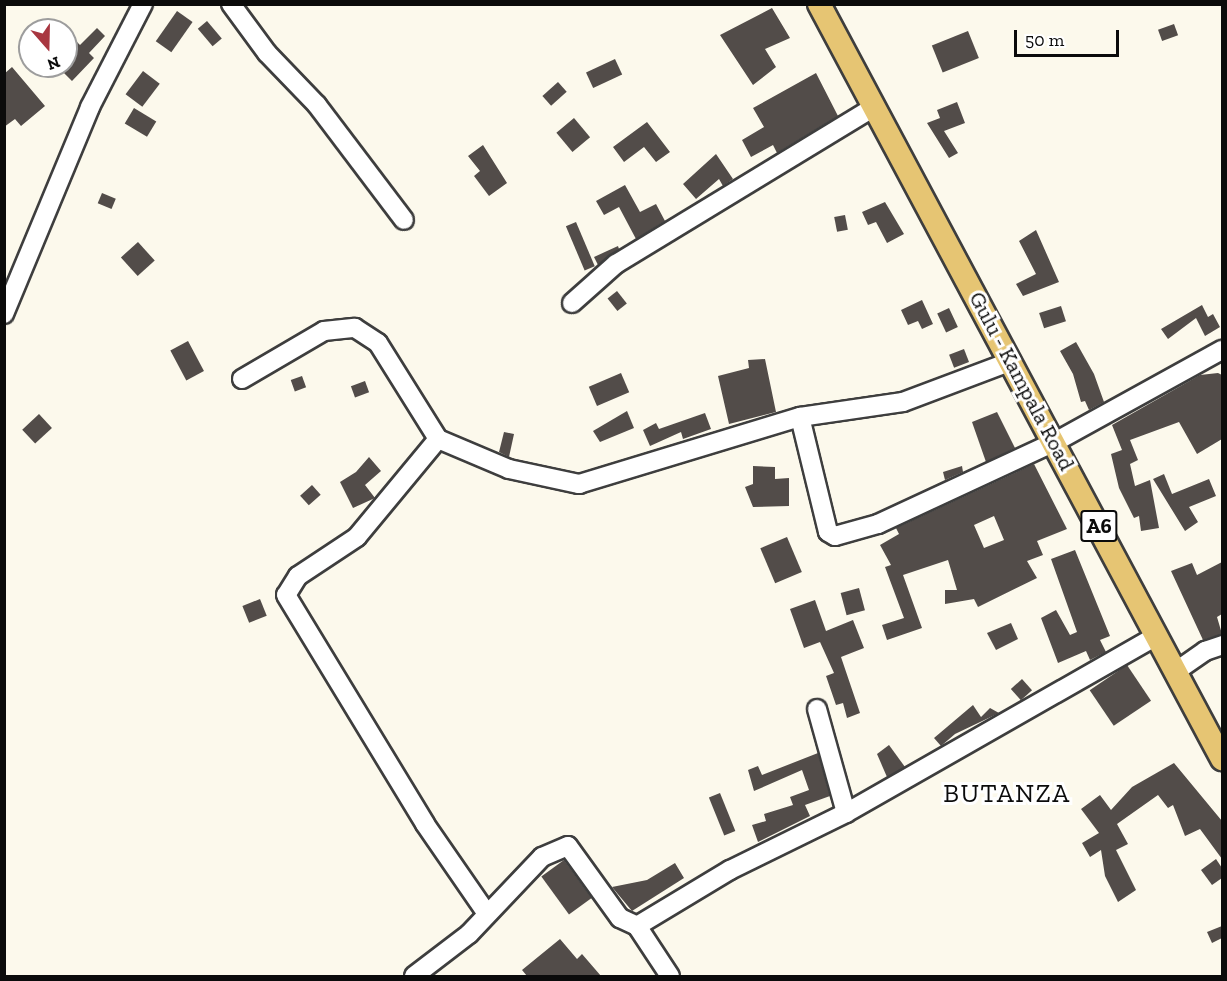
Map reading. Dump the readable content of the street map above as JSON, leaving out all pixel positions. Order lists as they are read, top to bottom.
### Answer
{
  "streets": {
    "main road": ["Gulu - Kampala Road", "A6"]
  },
  "districts": ["BUTANZA"],
  "scale_bar": "50 m",
  "north": "bottom"
}
